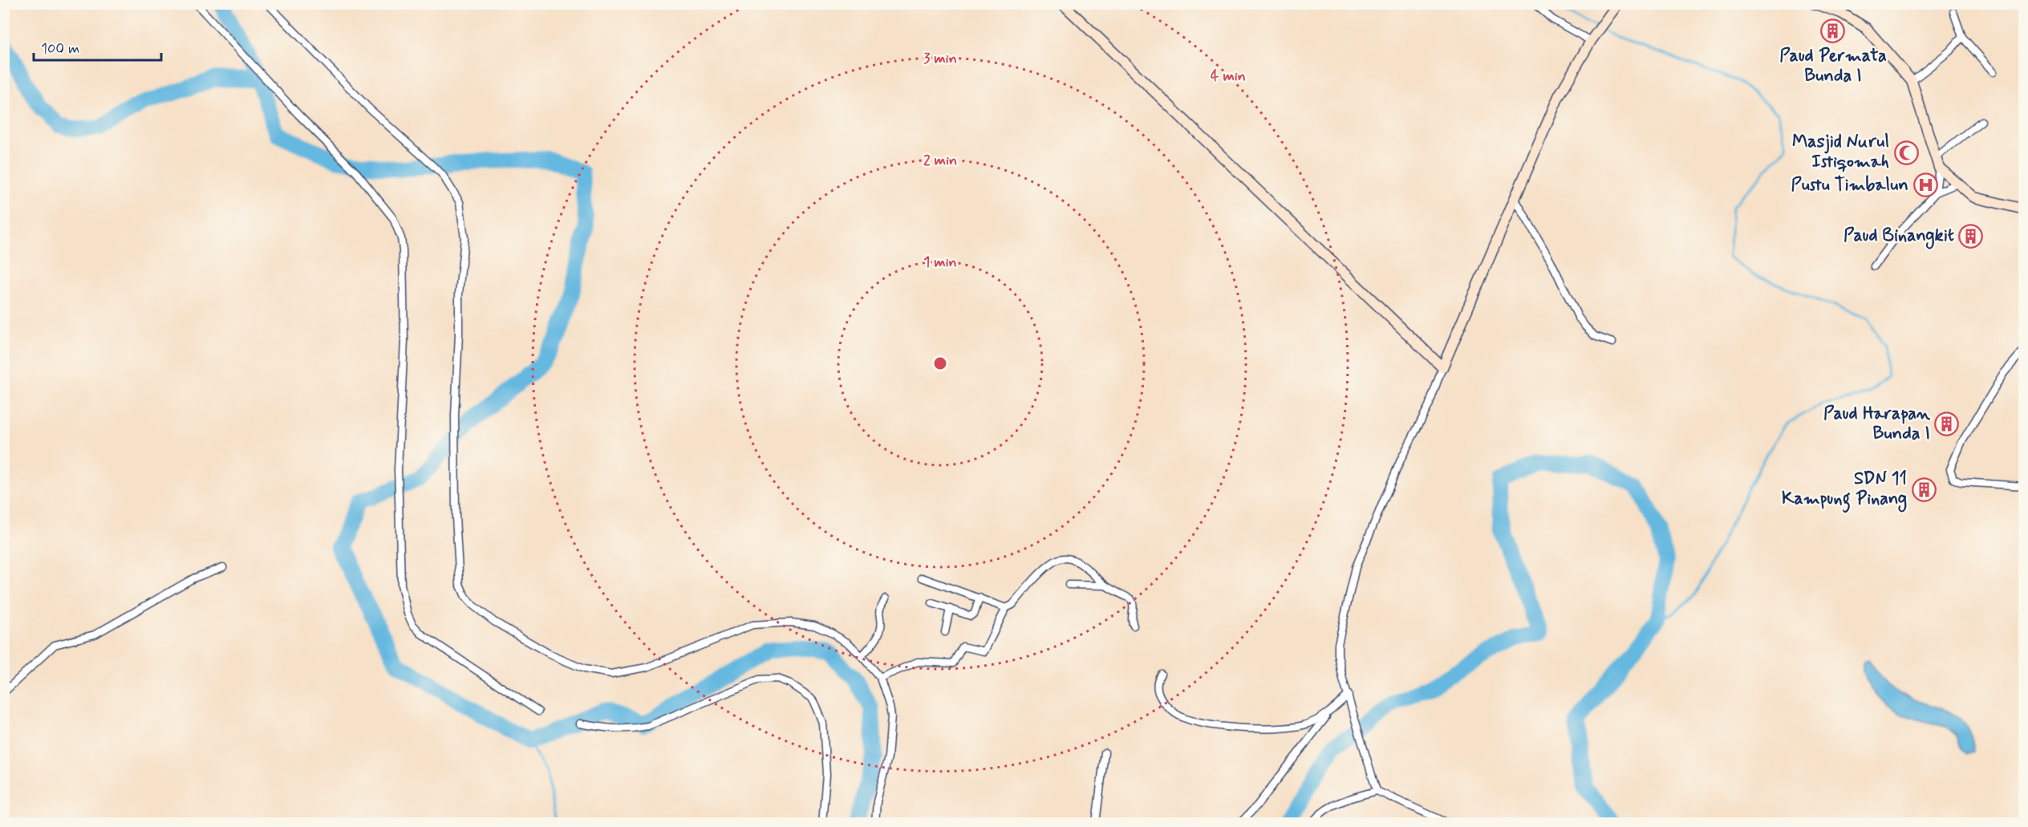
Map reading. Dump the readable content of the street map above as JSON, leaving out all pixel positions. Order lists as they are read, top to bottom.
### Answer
{
  "places": {
    "building": [
      "Paud Permata Bunda I",
      "Paud Binangkit",
      "Paud Harapan Bunda I",
      "SDN 11 Kampung Pinang"
    ],
    "mosque": ["Masjid Nurul Istiqomah"],
    "hospital": ["Pustu Timbalun"]
  },
  "scale_bar": "100 m",
  "rings": [
    "3 min",
    "4 min",
    "2 min",
    "1 min"
  ]
}
